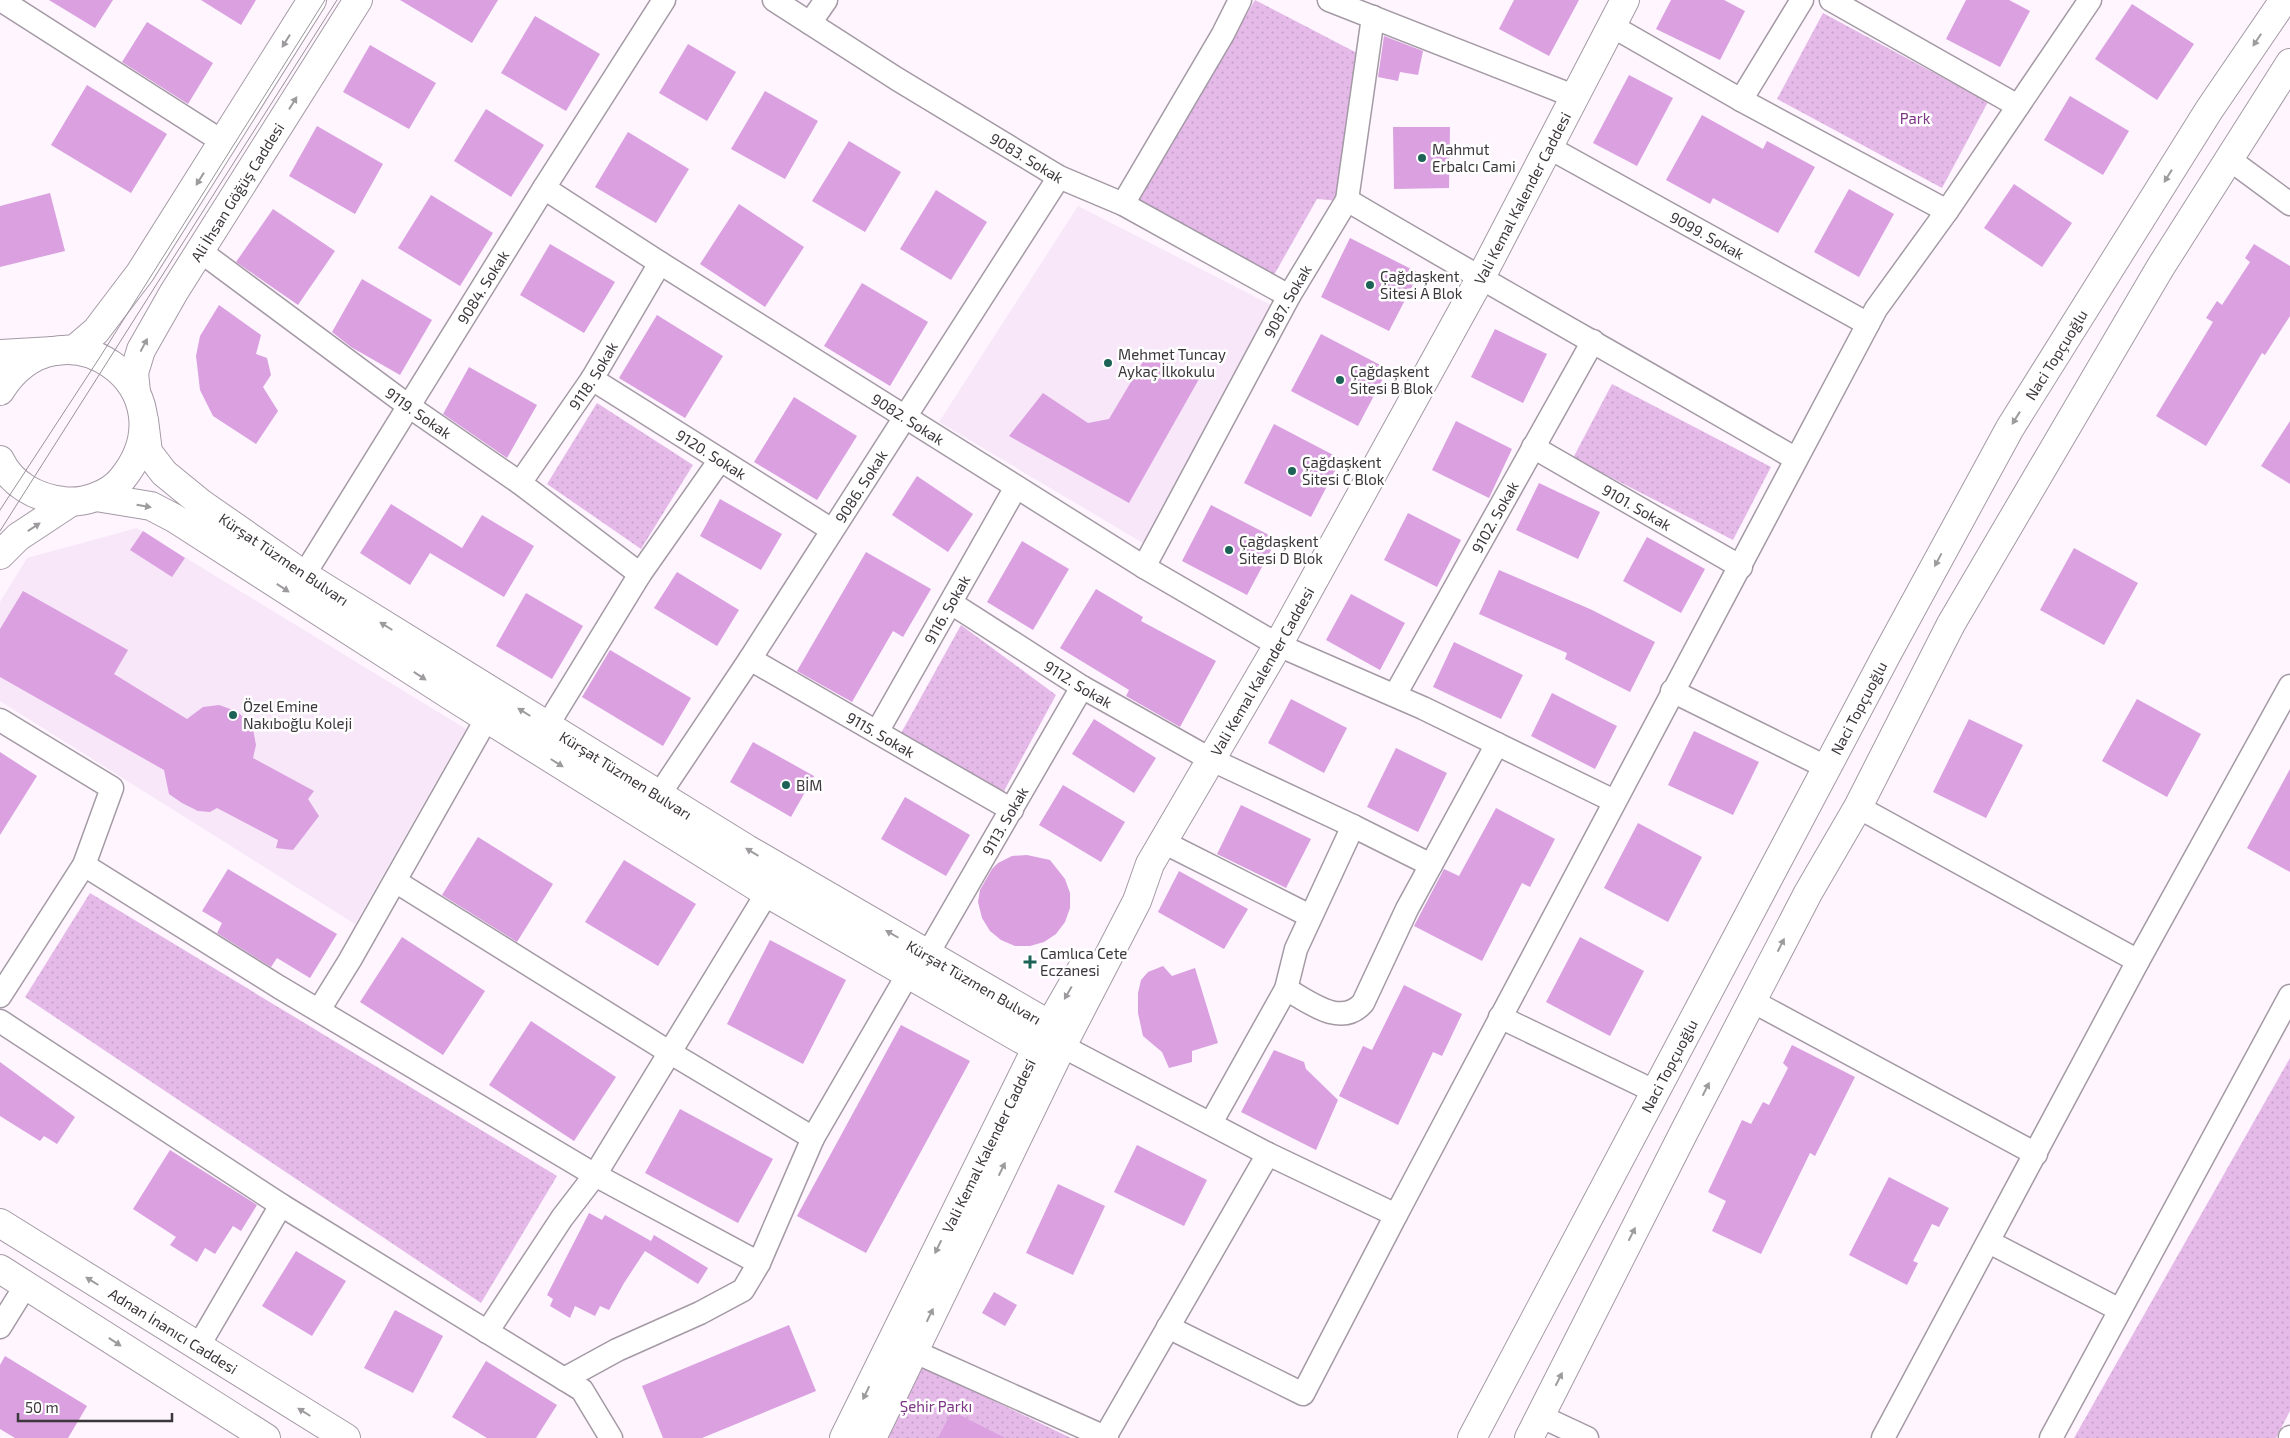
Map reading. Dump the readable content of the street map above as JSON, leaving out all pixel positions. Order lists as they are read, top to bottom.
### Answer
{
  "streets": {
    "main road": [
      "Ali İhsan Göğüş Caddesi",
      "Vali Kemal Kalender Caddesi",
      "Naci Topçuoğlu",
      "Kürşat Tüzmen Bulvarı",
      "Adnan İnanıcı Caddesi"
    ],
    "street": [
      "9083. Sokak",
      "9099. Sokak",
      "9084. Sokak",
      "9087. Sokak",
      "9118. Sokak",
      "9119. Sokak",
      "9082. Sokak",
      "9120. Sokak",
      "9086. Sokak",
      "9101. Sokak",
      "9102. Sokak",
      "9116. Sokak",
      "9112. Sokak",
      "9115. Sokak",
      "9113. Sokak"
    ]
  },
  "crossings": [
    ["9083. Sokak", "9087. Sokak"],
    ["9083. Sokak", "9086. Sokak"],
    ["Ali İhsan Göğüş Caddesi", "9119. Sokak"],
    ["Ali İhsan Göğüş Caddesi", "Kürşat Tüzmen Bulvarı"],
    ["Vali Kemal Kalender Caddesi", "9099. Sokak"],
    ["Vali Kemal Kalender Caddesi", "9082. Sokak"],
    ["Vali Kemal Kalender Caddesi", "Kürşat Tüzmen Bulvarı"],
    ["Vali Kemal Kalender Caddesi", "9112. Sokak"],
    ["9084. Sokak", "9119. Sokak"],
    ["9084. Sokak", "9082. Sokak"],
    ["9084. Sokak", "Kürşat Tüzmen Bulvarı"],
    ["9087. Sokak", "9082. Sokak"],
    ["9118. Sokak", "9119. Sokak"],
    ["9118. Sokak", "9082. Sokak"],
    ["9118. Sokak", "9120. Sokak"],
    ["9082. Sokak", "9086. Sokak"],
    ["9082. Sokak", "9102. Sokak"],
    ["9082. Sokak", "9116. Sokak"],
    ["9120. Sokak", "9086. Sokak"],
    ["9086. Sokak", "Kürşat Tüzmen Bulvarı"],
    ["9086. Sokak", "9115. Sokak"],
    ["9101. Sokak", "9102. Sokak"],
    ["Kürşat Tüzmen Bulvarı", "9113. Sokak"],
    ["9116. Sokak", "9112. Sokak"],
    ["9116. Sokak", "9115. Sokak"],
    ["9112. Sokak", "9113. Sokak"],
    ["9115. Sokak", "9113. Sokak"]
  ],
  "parks": ["Park", "Şehir Parkı"],
  "places": {
    "other": [
      "Mahmut Erbalcı Cami",
      "Çağdaşkent Sitesi A Blok",
      "Mehmet Tuncay Aykaç İlkokulu",
      "Çağdaşkent Sitesi B Blok",
      "Çağdaşkent Sitesi C Blok",
      "Çağdaşkent Sitesi D Blok",
      "Özel Emine Nakıboğlu Koleji",
      "BİM"
    ],
    "health": ["Camlıca Cete Eczanesi"]
  },
  "scale_bar": "50 m"
}
